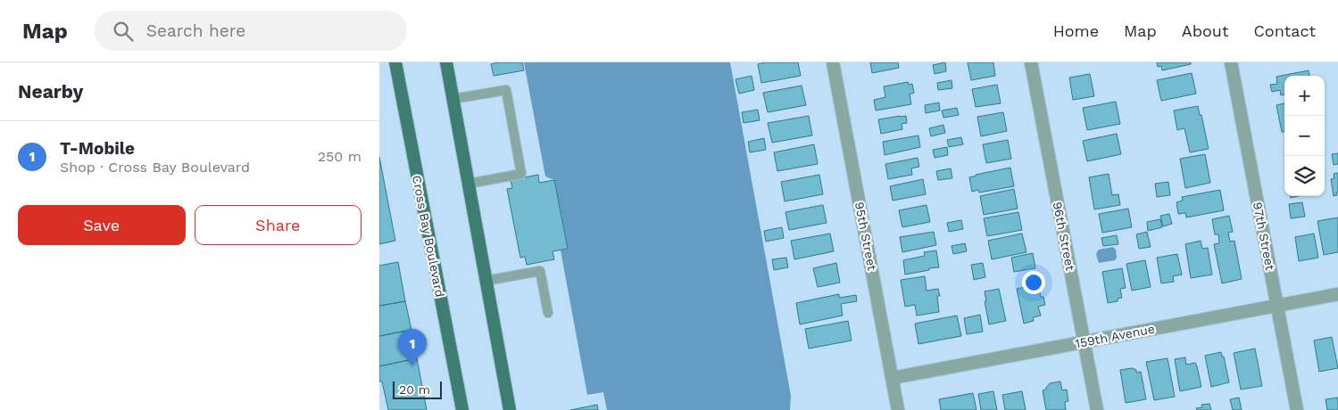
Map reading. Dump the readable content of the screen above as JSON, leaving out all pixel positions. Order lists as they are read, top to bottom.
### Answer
{
  "streets": {
    "main road": ["Cross Bay Boulevard"],
    "street": [
      "95th Street",
      "96th Street",
      "97th Street",
      "159th Avenue"
    ]
  },
  "crossings": [
    ["95th Street", "159th Avenue"],
    ["96th Street", "159th Avenue"],
    ["97th Street", "159th Avenue"]
  ],
  "scale_bar": "20 m",
  "page": {
    "header": "Map",
    "search": "Search here",
    "nav": [
      "Home",
      "Map",
      "About",
      "Contact"
    ],
    "heading": "Nearby",
    "map_buttons": ["+", "−"],
    "list": [
      {
        "mark": "1",
        "name": "T-Mobile",
        "note": "Shop · Cross Bay Boulevard",
        "value": "250 m"
      }
    ],
    "buttons": ["Save", "Share"],
    "pins": "1",
    "scale": "20 m"
  }
}
